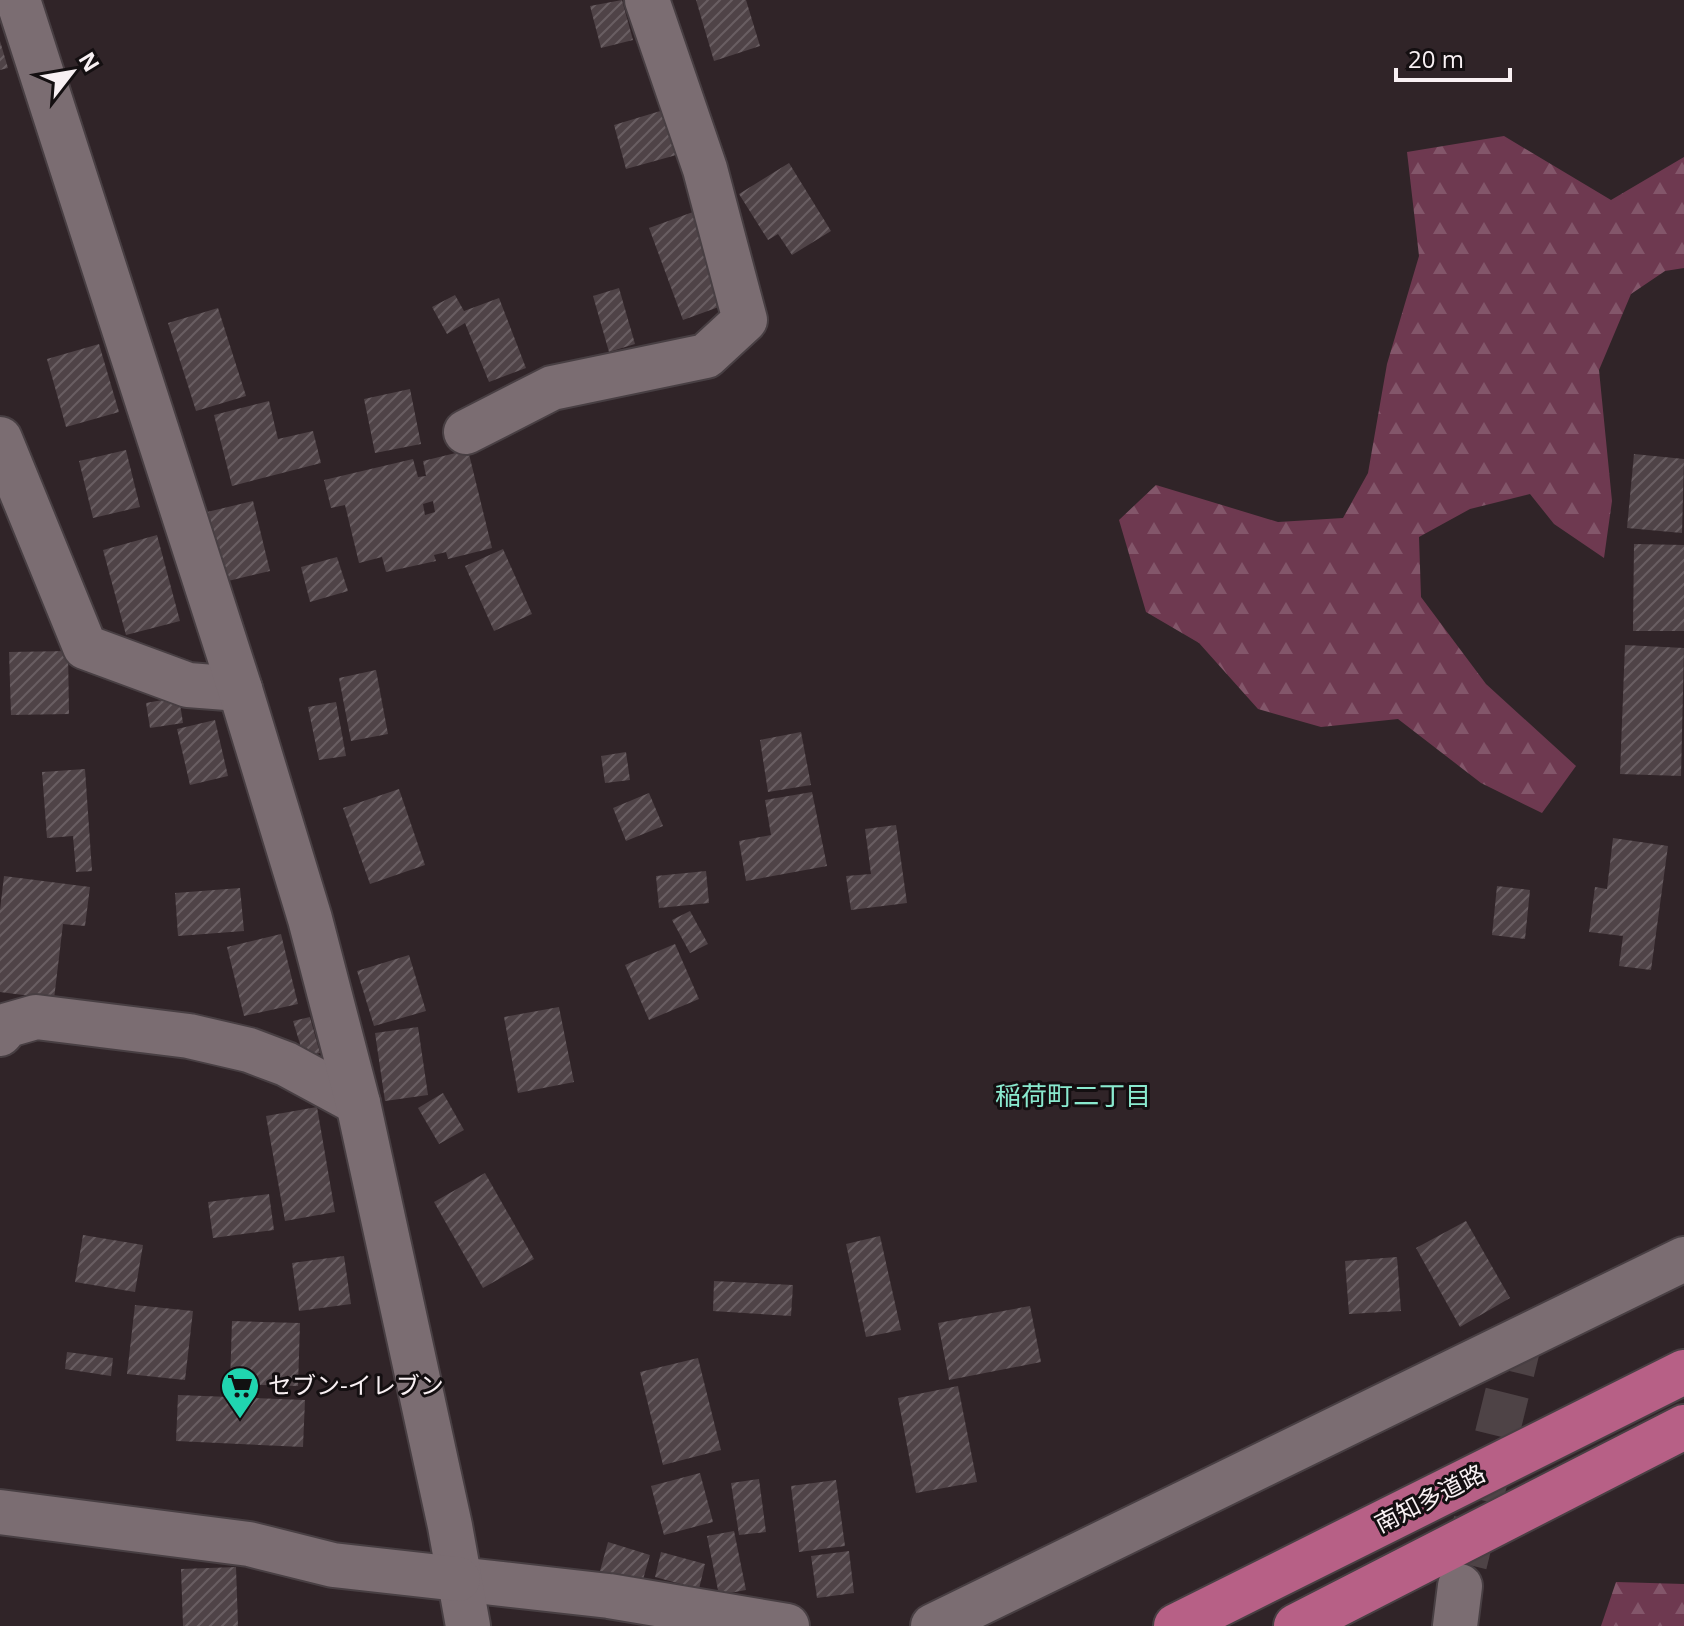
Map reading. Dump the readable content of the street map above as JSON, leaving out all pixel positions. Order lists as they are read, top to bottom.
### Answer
{
  "streets": {
    "highway": ["南知多道路"]
  },
  "districts": ["稲荷町二丁目"],
  "places": {
    "supermarket": ["セブン-イレブン"]
  },
  "scale_bar": "20 m",
  "north": "top right"
}
